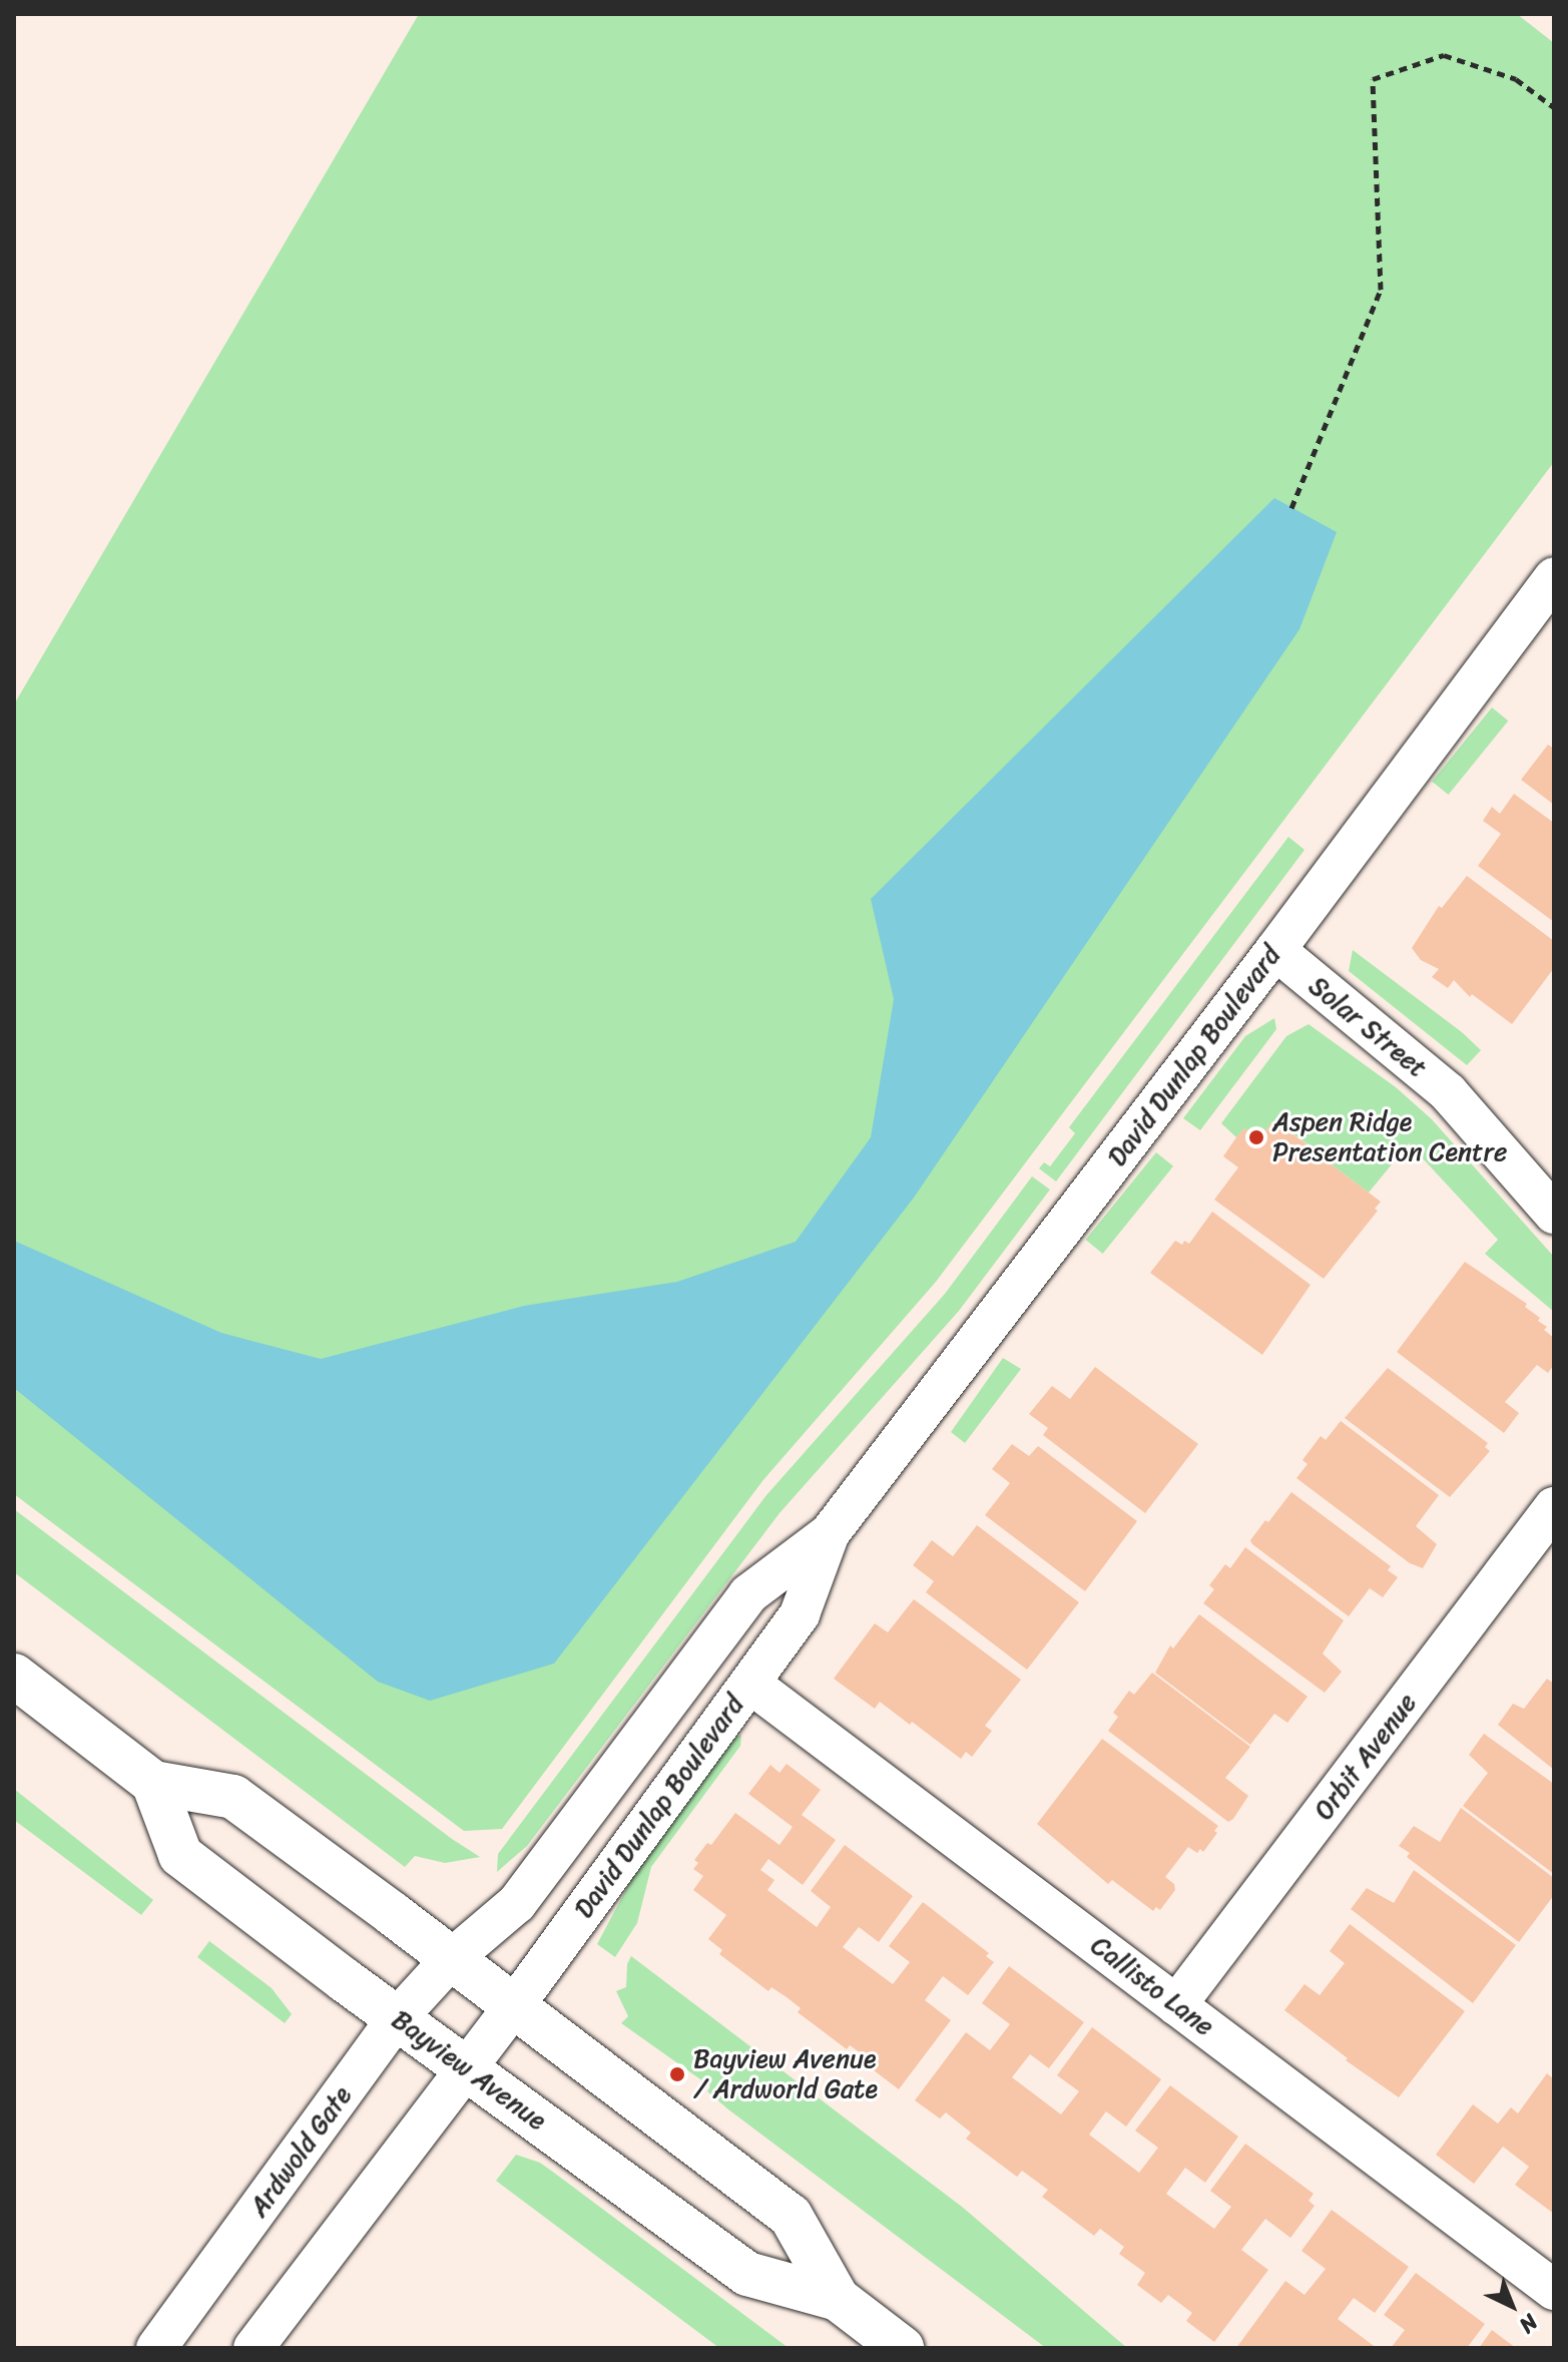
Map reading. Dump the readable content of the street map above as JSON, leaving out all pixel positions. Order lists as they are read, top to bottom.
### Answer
{
  "streets": {
    "main road": ["Bayview Avenue"],
    "street": [
      "Solar Street",
      "David Dunlap Boulevard",
      "Orbit Avenue",
      "Callisto Lane",
      "Ardwold Gate"
    ]
  },
  "crossings": [
    ["Solar Street", "David Dunlap Boulevard"],
    ["David Dunlap Boulevard", "Callisto Lane"],
    ["David Dunlap Boulevard", "Bayview Avenue"],
    ["David Dunlap Boulevard", "Ardwold Gate"],
    ["Orbit Avenue", "Callisto Lane"],
    ["Bayview Avenue", "Ardwold Gate"]
  ],
  "places": ["Aspen Ridge Presentation Centre", "Bayview Avenue / Ardworld Gate"],
  "north": "bottom right"
}
